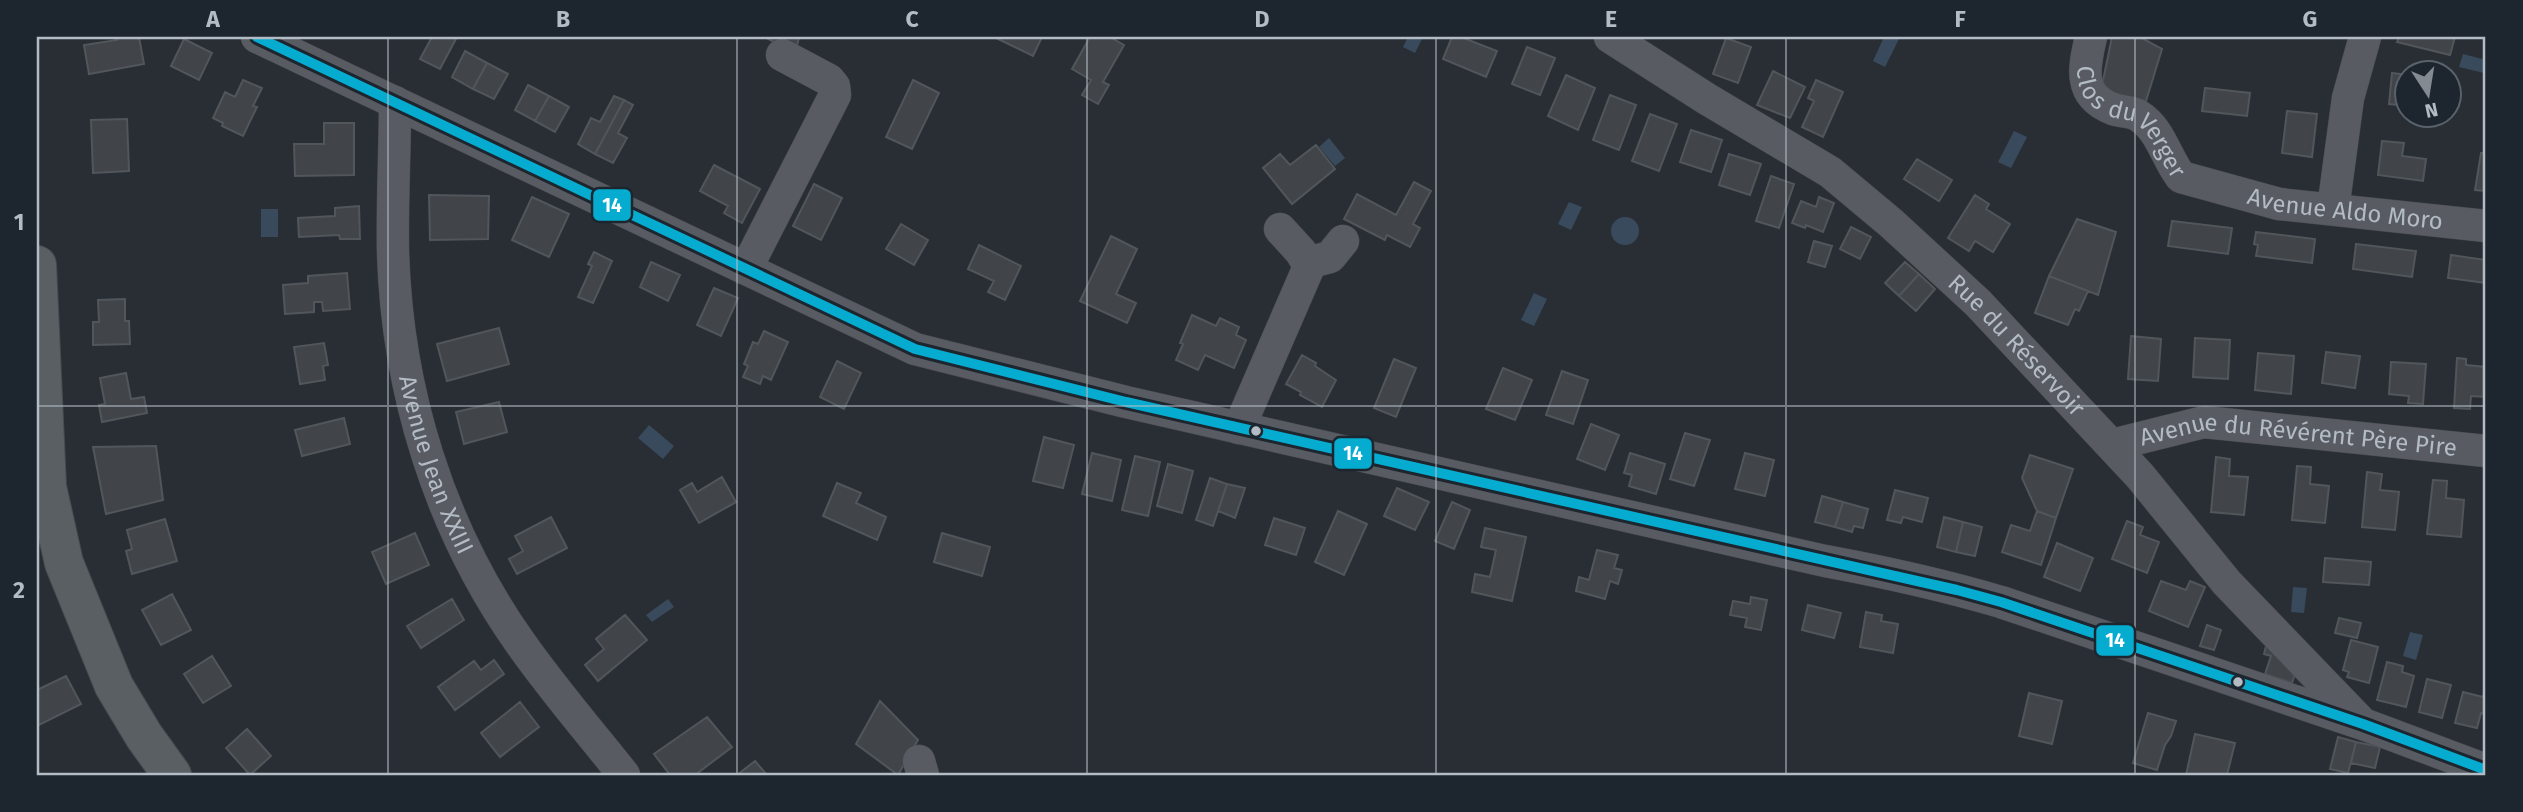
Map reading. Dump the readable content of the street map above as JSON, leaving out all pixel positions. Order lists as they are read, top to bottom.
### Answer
{
  "streets": {
    "street": [
      "Clos du Verger",
      "Avenue Aldo Moro",
      "Rue du Réservoir",
      "Avenue du Révérent Père Pire",
      "Avenue Jean XXIII"
    ]
  },
  "crossings": [
    ["Clos du Verger", "Avenue Aldo Moro"],
    ["Rue du Réservoir", "Avenue du Révérent Père Pire"]
  ],
  "lines": ["transit line 14"],
  "north": "bottom",
  "grid": {
    "columns": [
      "A",
      "B",
      "C",
      "D",
      "E",
      "F",
      "G"
    ],
    "rows": ["1", "2"]
  }
}
